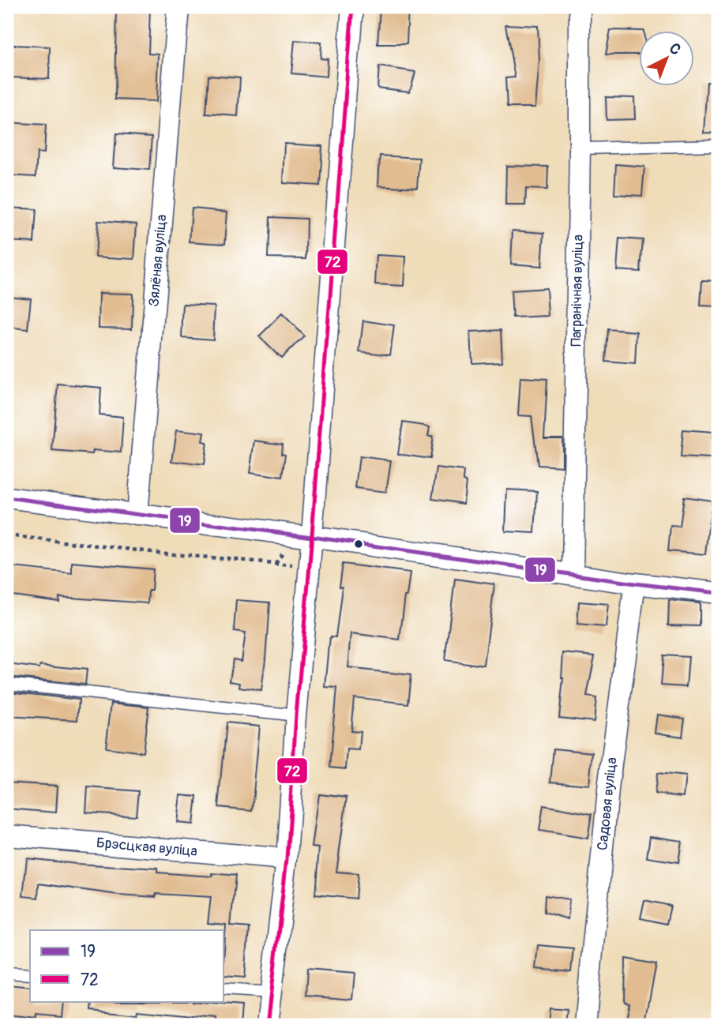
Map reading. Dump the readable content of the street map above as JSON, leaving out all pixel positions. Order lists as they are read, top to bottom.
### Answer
{
  "streets": {
    "street": [
      "Зялёная вуліца",
      "Пагранічная вуліца",
      "Садовая вуліца",
      "Брэсцкая вуліца"
    ]
  },
  "lines": ["transit line 72", "transit line 19"],
  "legend": ["19", "72"],
  "north": "top right"
}
